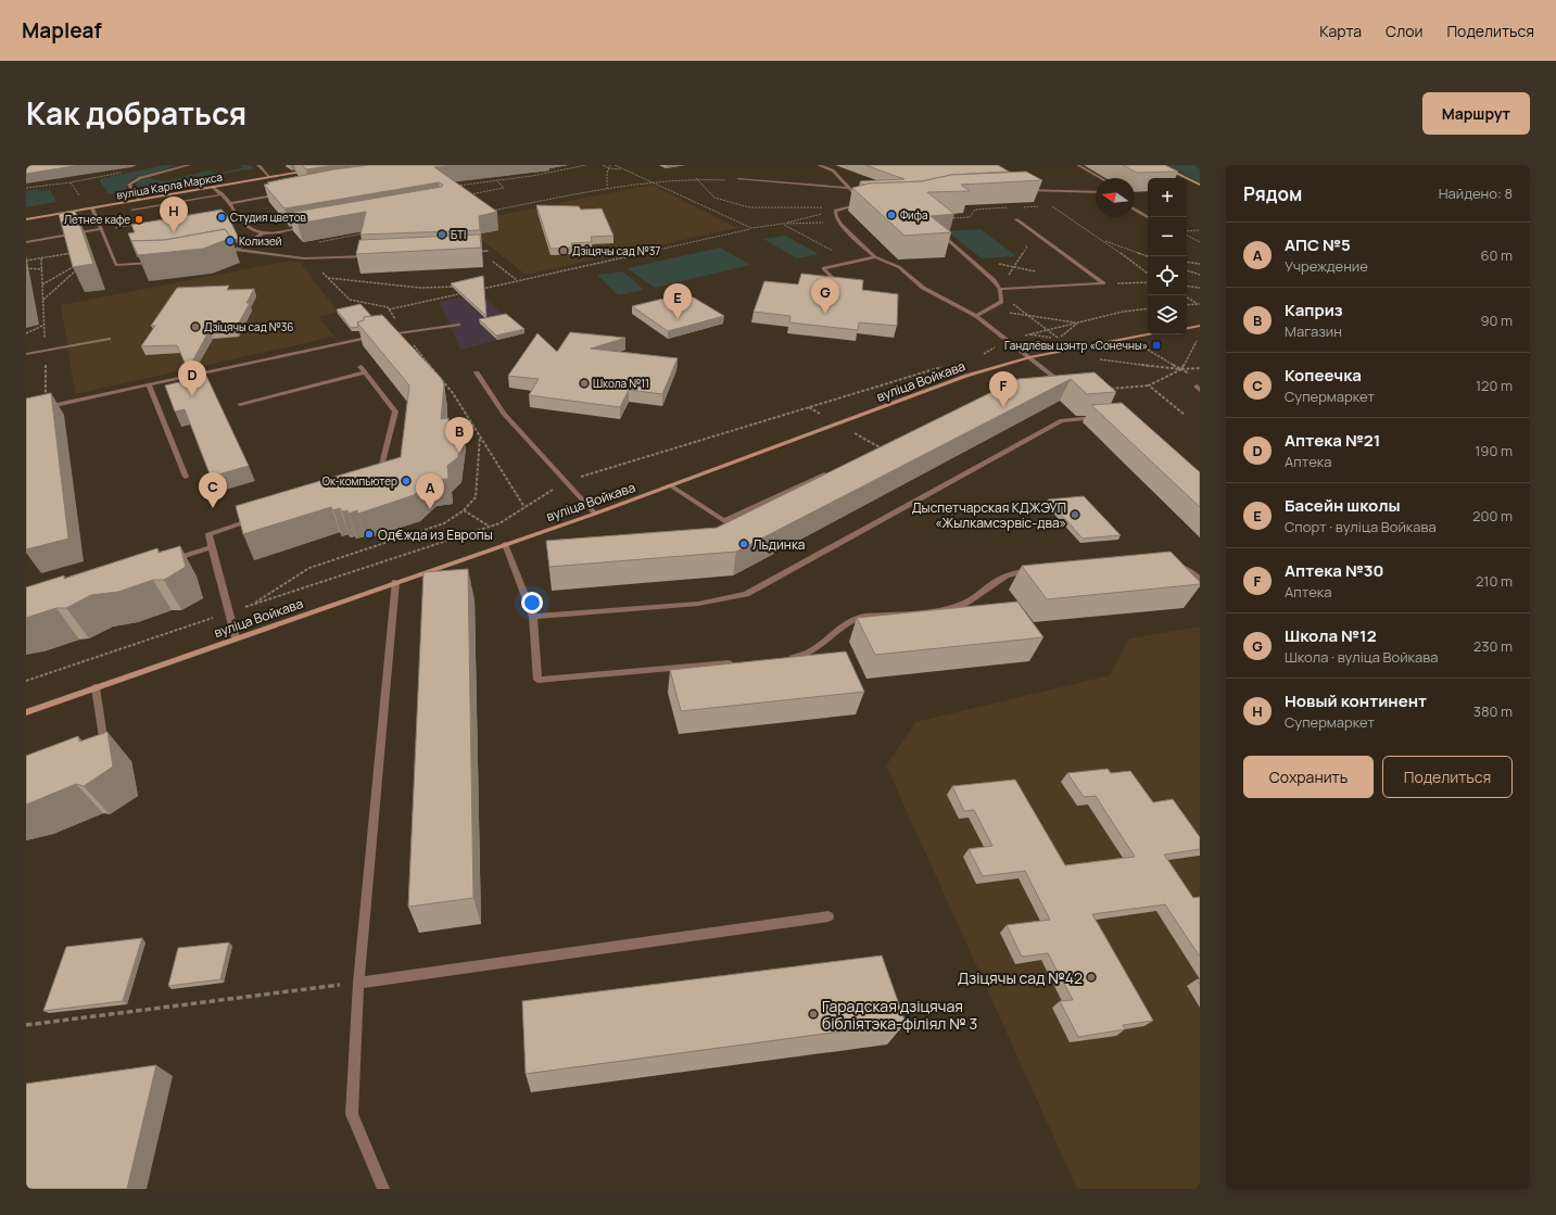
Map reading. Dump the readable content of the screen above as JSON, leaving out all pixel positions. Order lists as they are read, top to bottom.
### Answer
{
  "streets": {
    "main road": ["вуліца Карла Маркса", "вуліца Войкава"]
  },
  "places": {
    "other": [
      "Фифа",
      "Студия цветов",
      "Летнее кафе",
      "БТІ",
      "Колизей",
      "Дзіцячы сад №37",
      "Дзіцячы сад №36",
      "Школа №11",
      "Ок-компьютер",
      "Дыспетчарская КДЖЭУП «Жылкамсэрвіс-два»",
      "Од€жда из Европы",
      "Льдинка",
      "Дзіцячы сад №42",
      "Гарадская дзіцячая бібліятэка-філіял № 3"
    ],
    "transit": ["Гандлёвы цэнтр «Сонечны»"]
  },
  "north": "left",
  "page": {
    "header": "Mapleaf",
    "nav": ["Карта", "Слои", "Поделиться"],
    "title": "Как добраться",
    "buttons": [
      "Маршрут",
      ["Сохранить", "Поделиться"]
    ],
    "heading": ["Рядом", "Найдено: 8"],
    "map_buttons": ["+", "−"],
    "pins": [
      "H",
      "G",
      "E",
      "D",
      "F",
      "B",
      "C",
      "A"
    ],
    "list": [
      {
        "mark": "A",
        "name": "АПС №5",
        "note": "Учреждение",
        "value": "60 m"
      },
      {
        "mark": "B",
        "name": "Каприз",
        "note": "Магазин",
        "value": "90 m"
      },
      {
        "mark": "C",
        "name": "Копеечка",
        "note": "Супермаркет",
        "value": "120 m"
      },
      {
        "mark": "D",
        "name": "Аптека №21",
        "note": "Аптека",
        "value": "190 m"
      },
      {
        "mark": "E",
        "name": "Басейн школы",
        "note": "Спорт · вуліца Войкава",
        "value": "200 m"
      },
      {
        "mark": "F",
        "name": "Аптека №30",
        "note": "Аптека",
        "value": "210 m"
      },
      {
        "mark": "G",
        "name": "Школа №12",
        "note": "Школа · вуліца Войкава",
        "value": "230 m"
      },
      {
        "mark": "H",
        "name": "Новый континент",
        "note": "Супермаркет",
        "value": "380 m"
      }
    ]
  }
}
